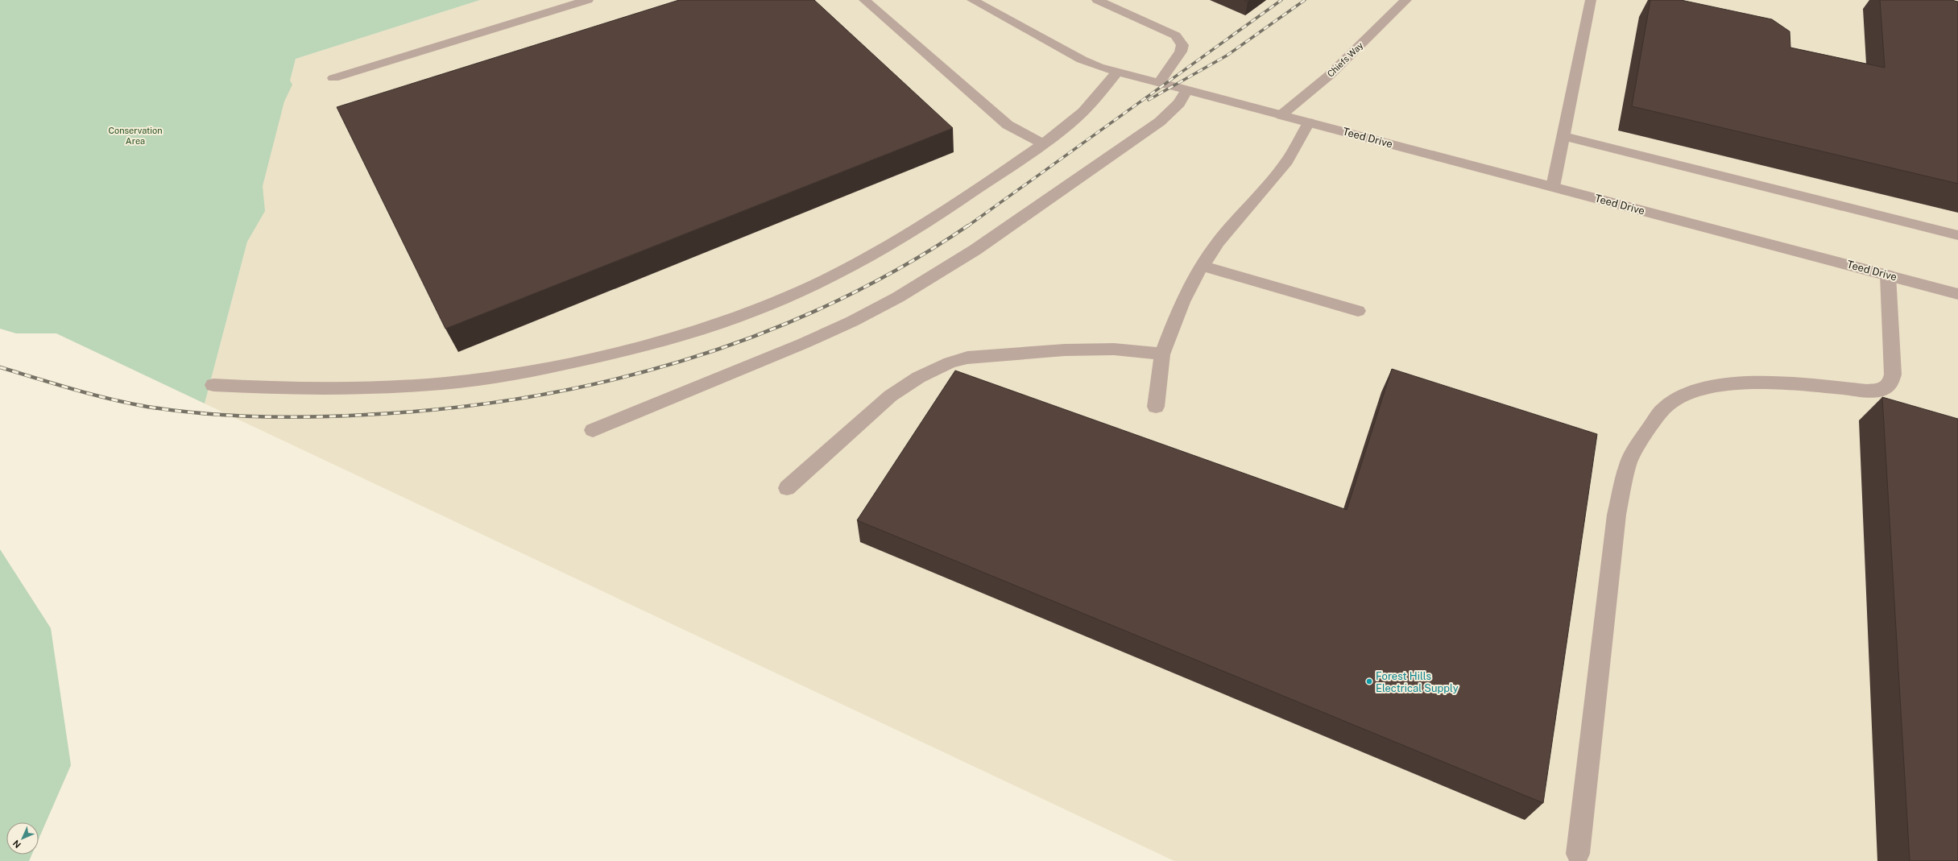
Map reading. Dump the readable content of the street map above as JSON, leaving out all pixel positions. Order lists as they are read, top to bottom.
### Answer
{
  "streets": {
    "street": ["Chiefs Way", "Teed Drive"]
  },
  "crossings": [
    ["Chiefs Way", "Teed Drive"]
  ],
  "parks": ["Conservation Area"],
  "places": ["Forest Hills Electrical Supply"],
  "north": "bottom left"
}
